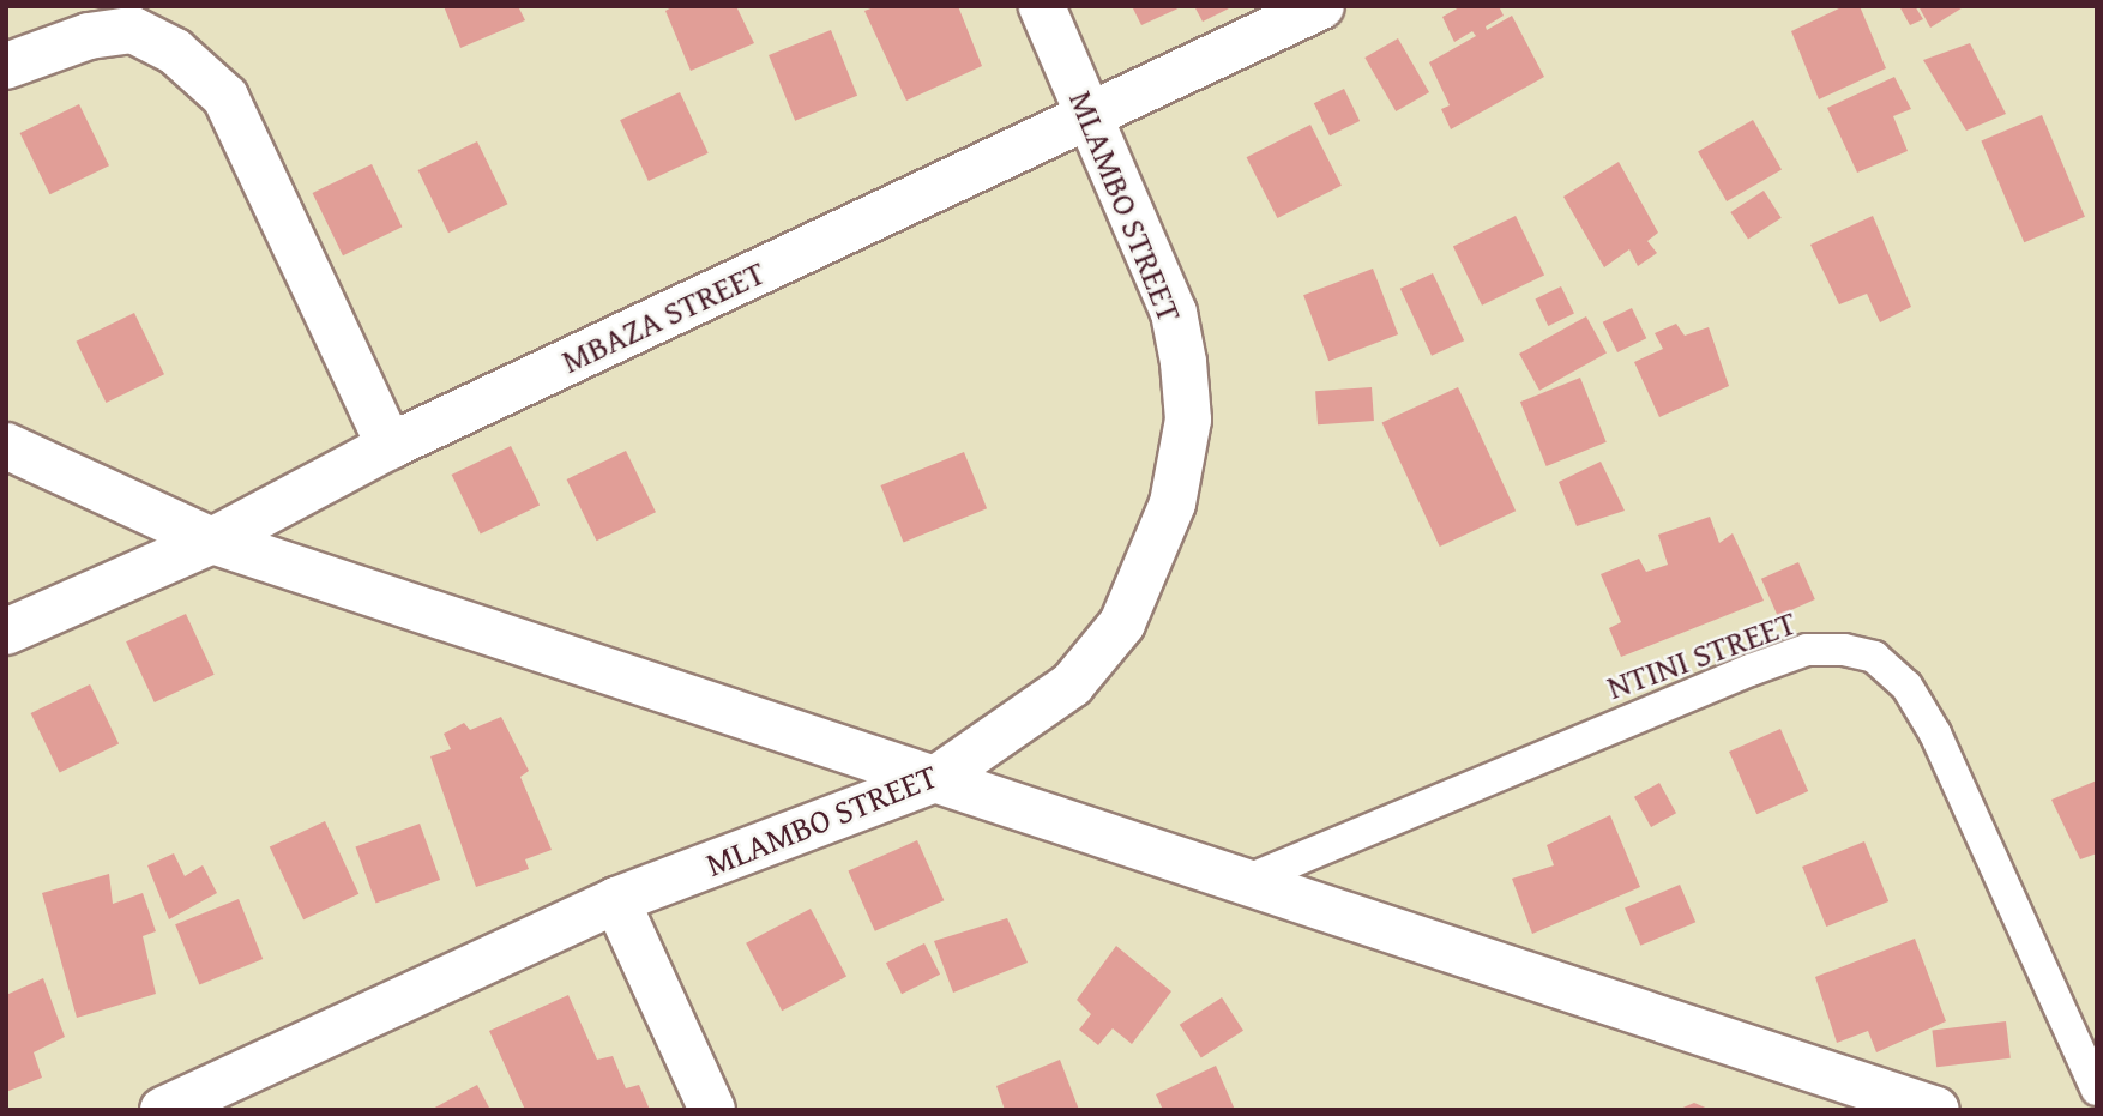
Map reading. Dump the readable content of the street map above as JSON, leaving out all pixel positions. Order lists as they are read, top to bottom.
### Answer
{
  "streets": {
    "street": ["MLAMBO STREET", "MBAZA STREET"],
    "lane": ["NTINI STREET"]
  },
  "crossings": [
    ["MLAMBO STREET", "MBAZA STREET"]
  ]
}
